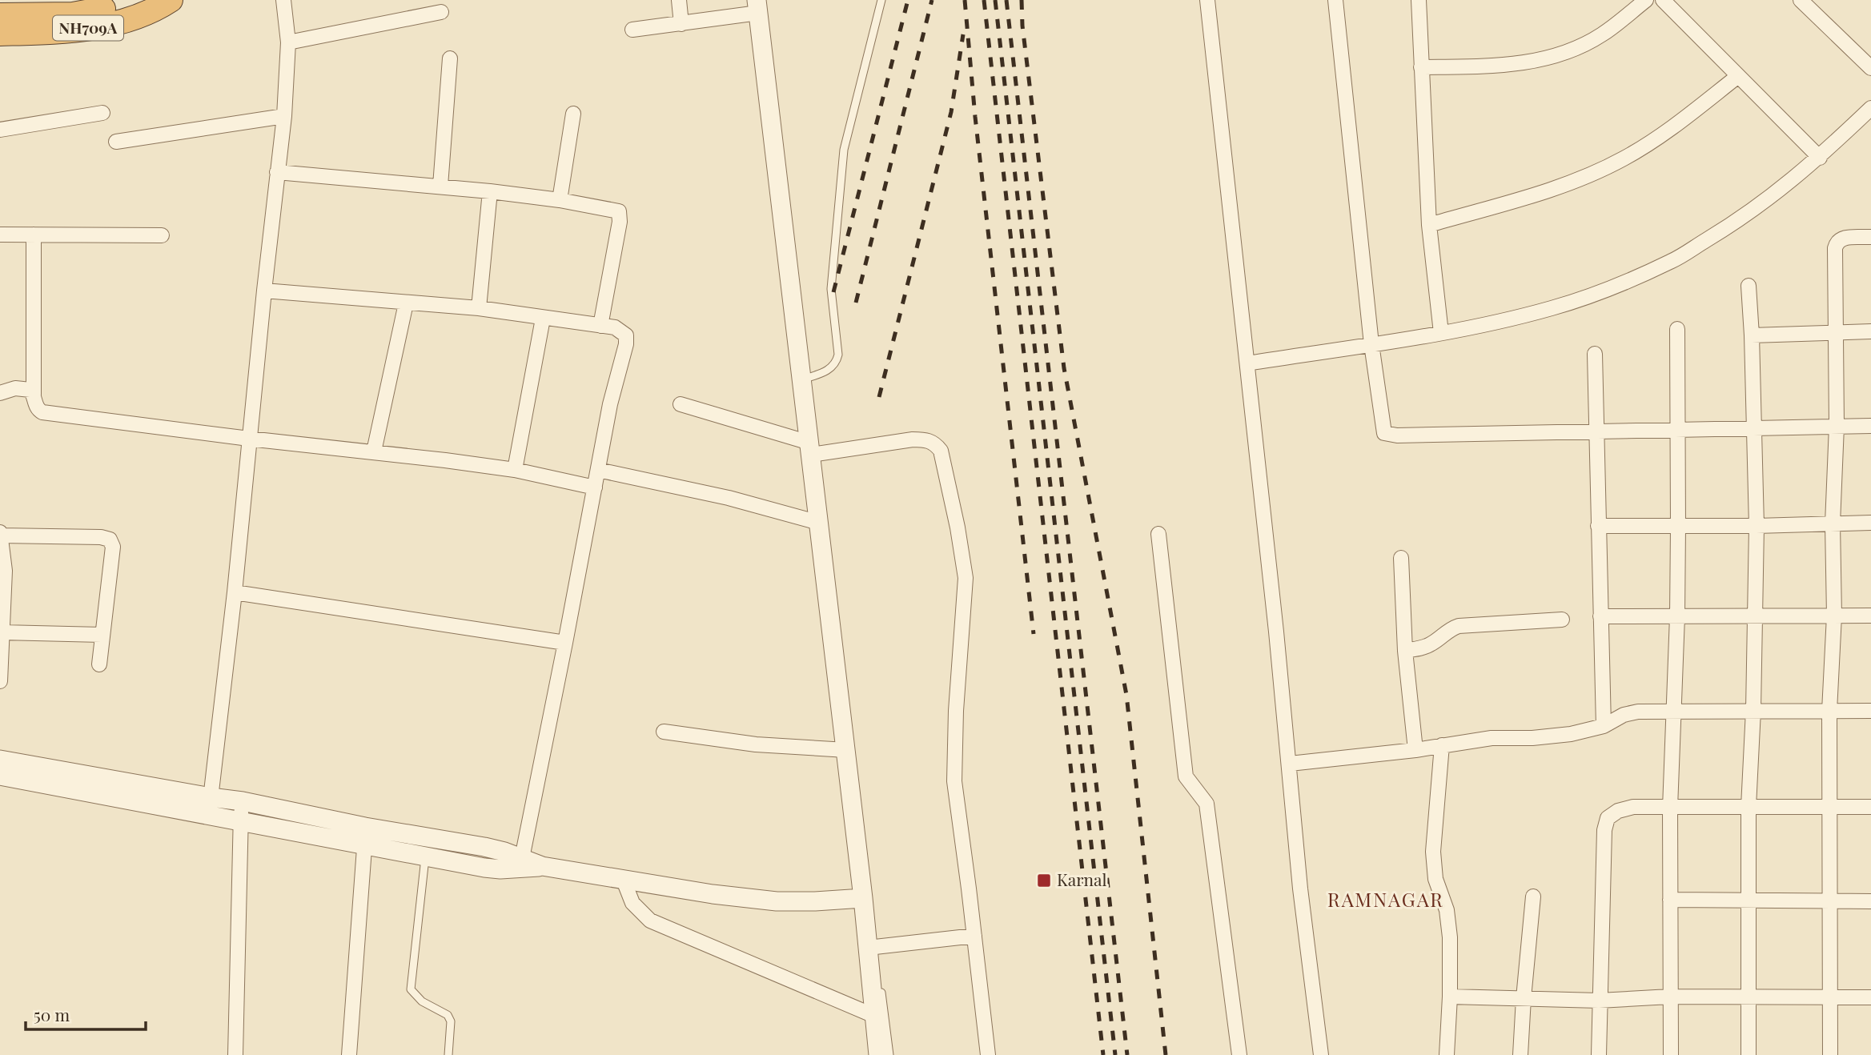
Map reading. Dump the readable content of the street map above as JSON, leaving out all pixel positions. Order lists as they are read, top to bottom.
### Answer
{
  "streets": {
    "highway": ["NH709A"]
  },
  "districts": ["RAMNAGAR"],
  "places": {
    "transit": ["Karnal"]
  },
  "scale_bar": "50 m"
}
